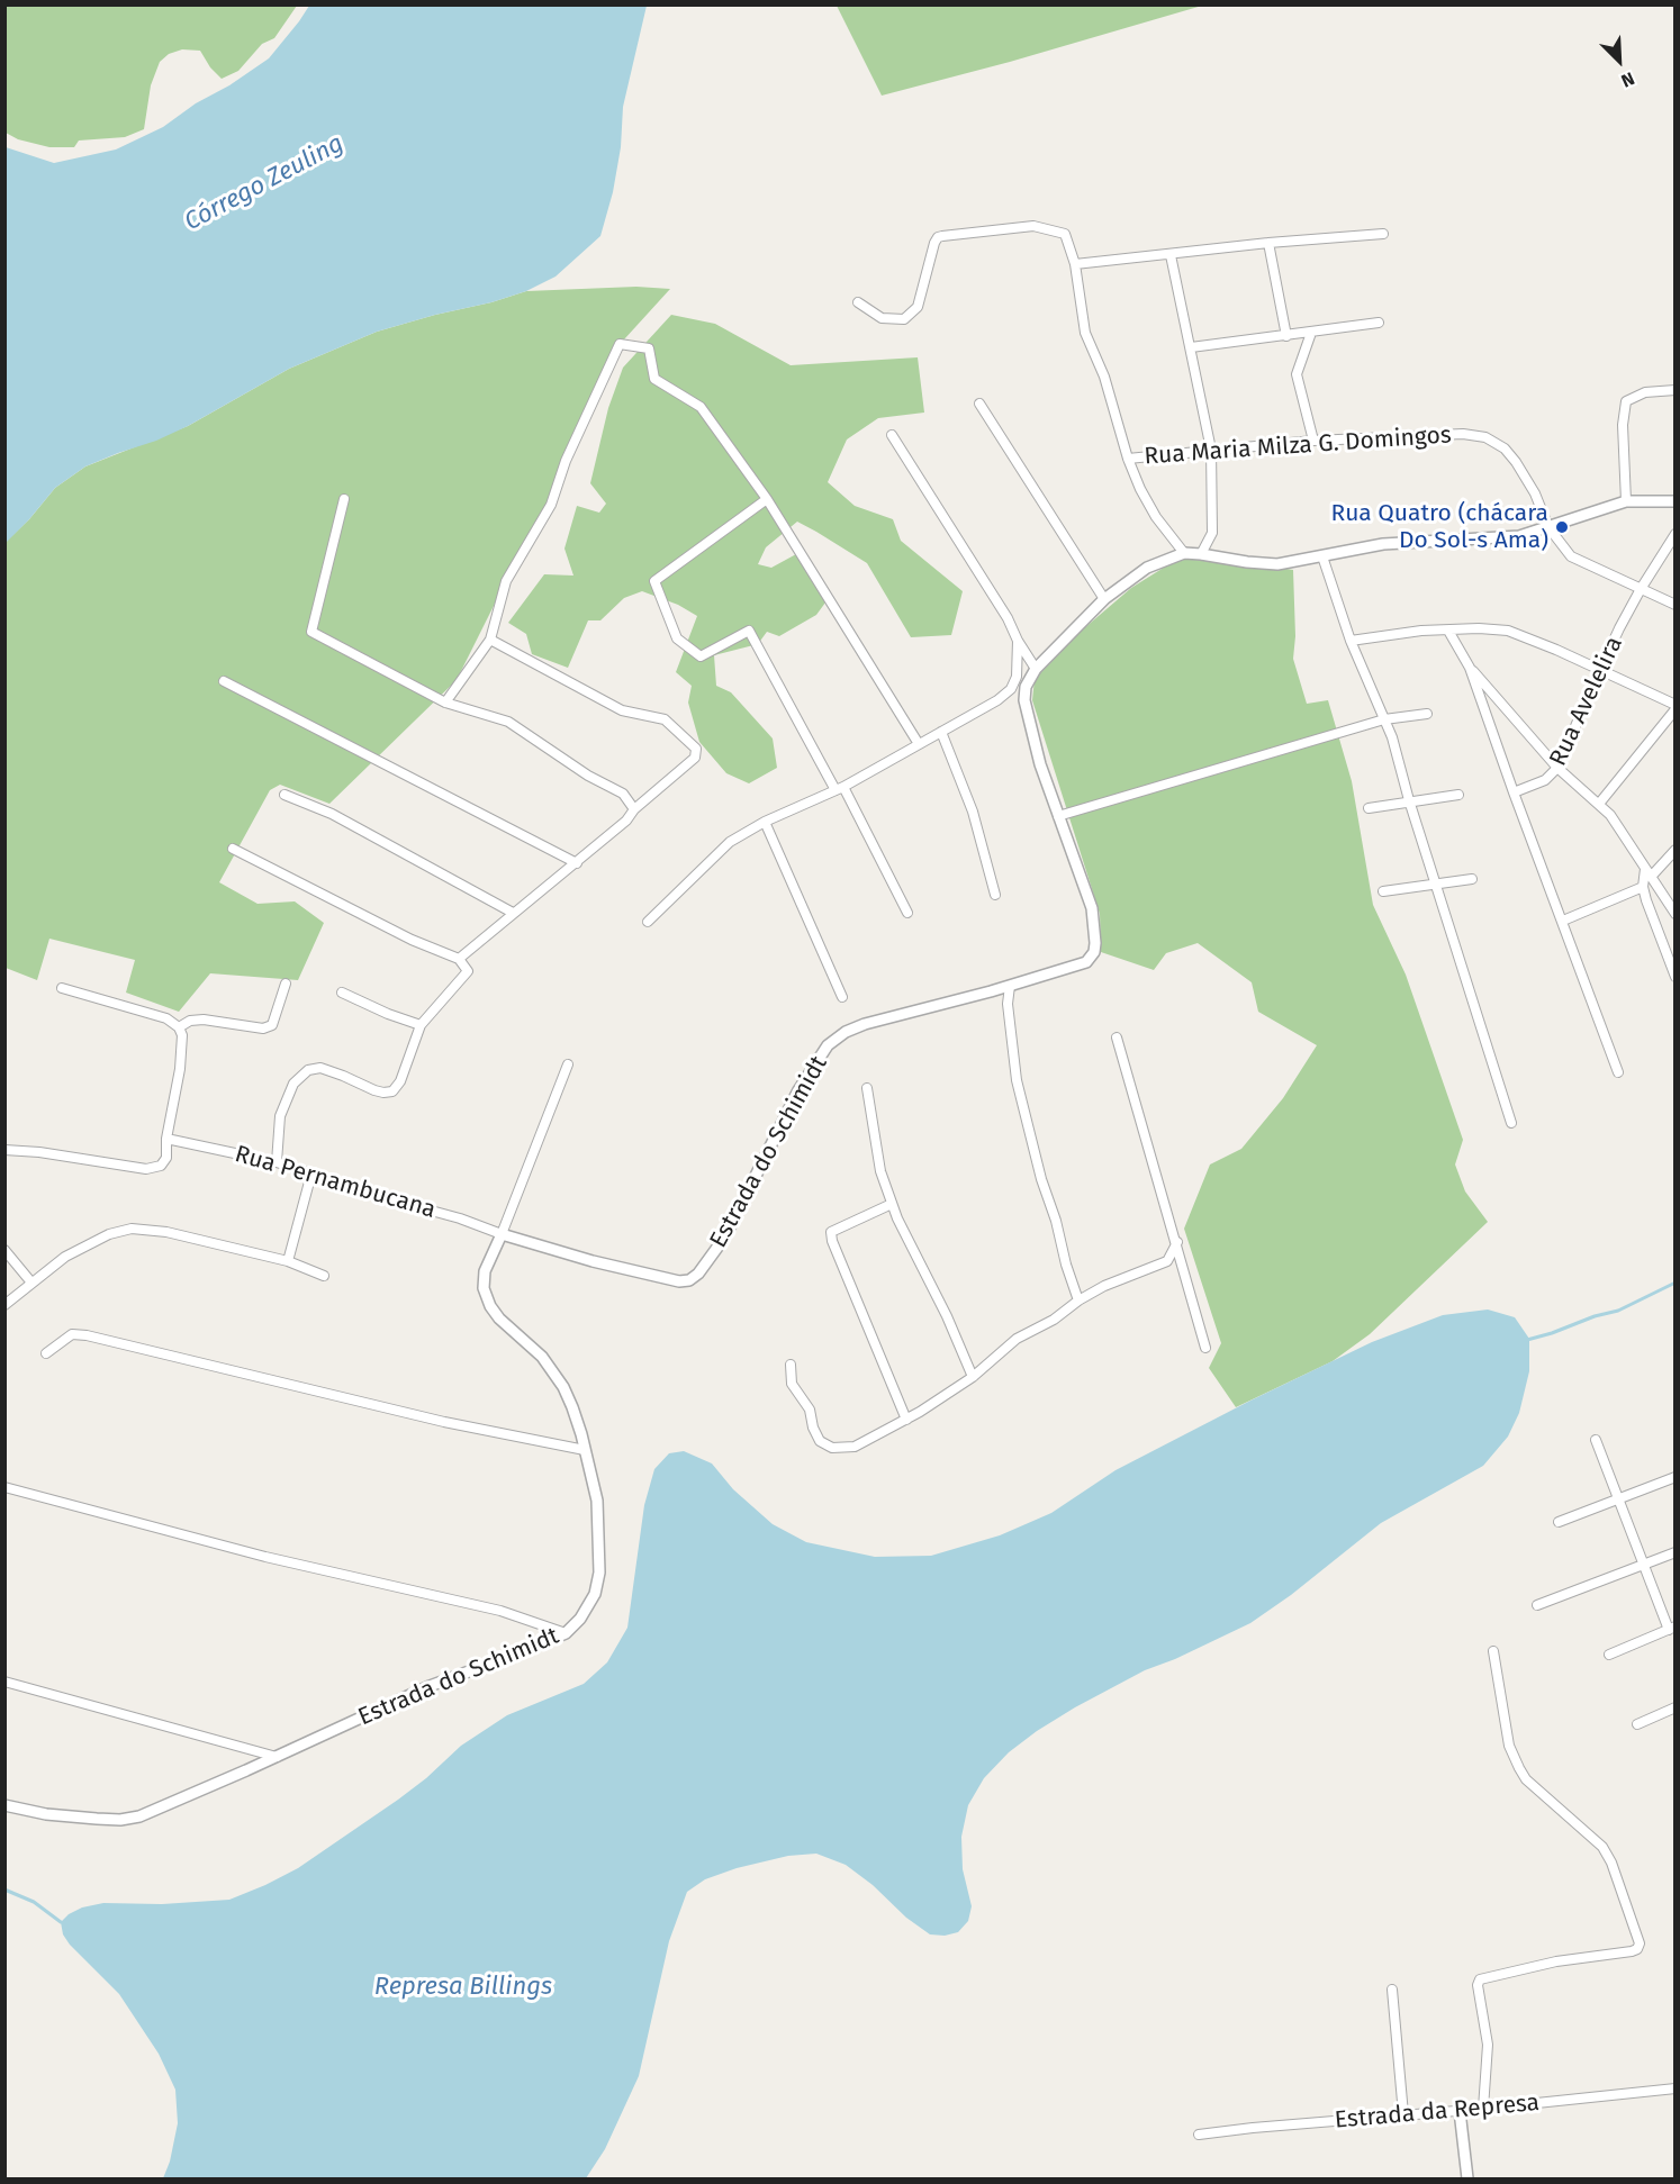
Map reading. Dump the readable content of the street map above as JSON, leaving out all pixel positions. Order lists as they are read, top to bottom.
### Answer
{
  "streets": {
    "street": [
      "Rua Maria Milza G. Domingos",
      "Rua Avelelira",
      "Estrada do Schimidt",
      "Rua Pernambucana",
      "Estrada da Represa"
    ]
  },
  "crossings": [
    ["Rua Maria Milza G. Domingos", "Rua Avelelira"],
    ["Rua Maria Milza G. Domingos", "Estrada do Schimidt"],
    ["Estrada do Schimidt", "Rua Pernambucana"]
  ],
  "water": ["Córrego Zeuling", "Represa Billings"],
  "places": ["Rua Quatro (chácara Do Sol-s Ama)"],
  "north": "bottom right"
}
